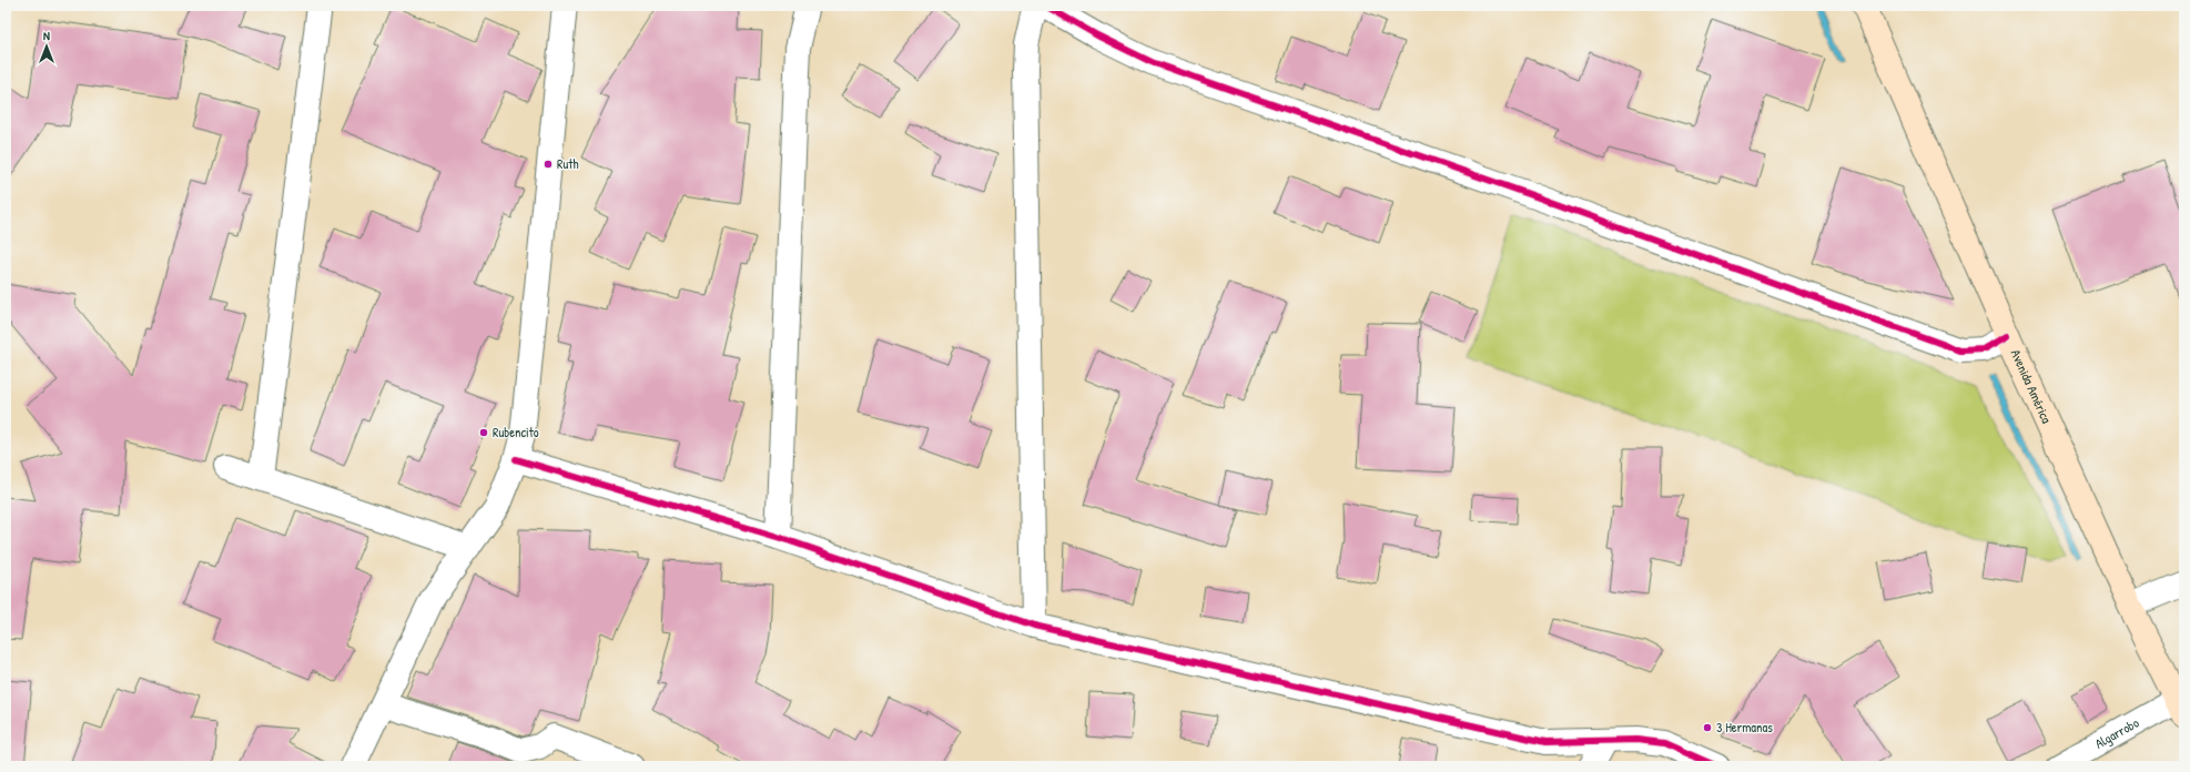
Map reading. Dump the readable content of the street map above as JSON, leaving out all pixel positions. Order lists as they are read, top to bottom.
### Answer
{
  "streets": {
    "main road": ["Avenida América"],
    "street": ["Algarrobo"]
  },
  "crossings": [
    ["Avenida América", "Algarrobo"]
  ],
  "places": ["Ruth", "Rubencito", "3 Hermanas"],
  "north": "top"
}
